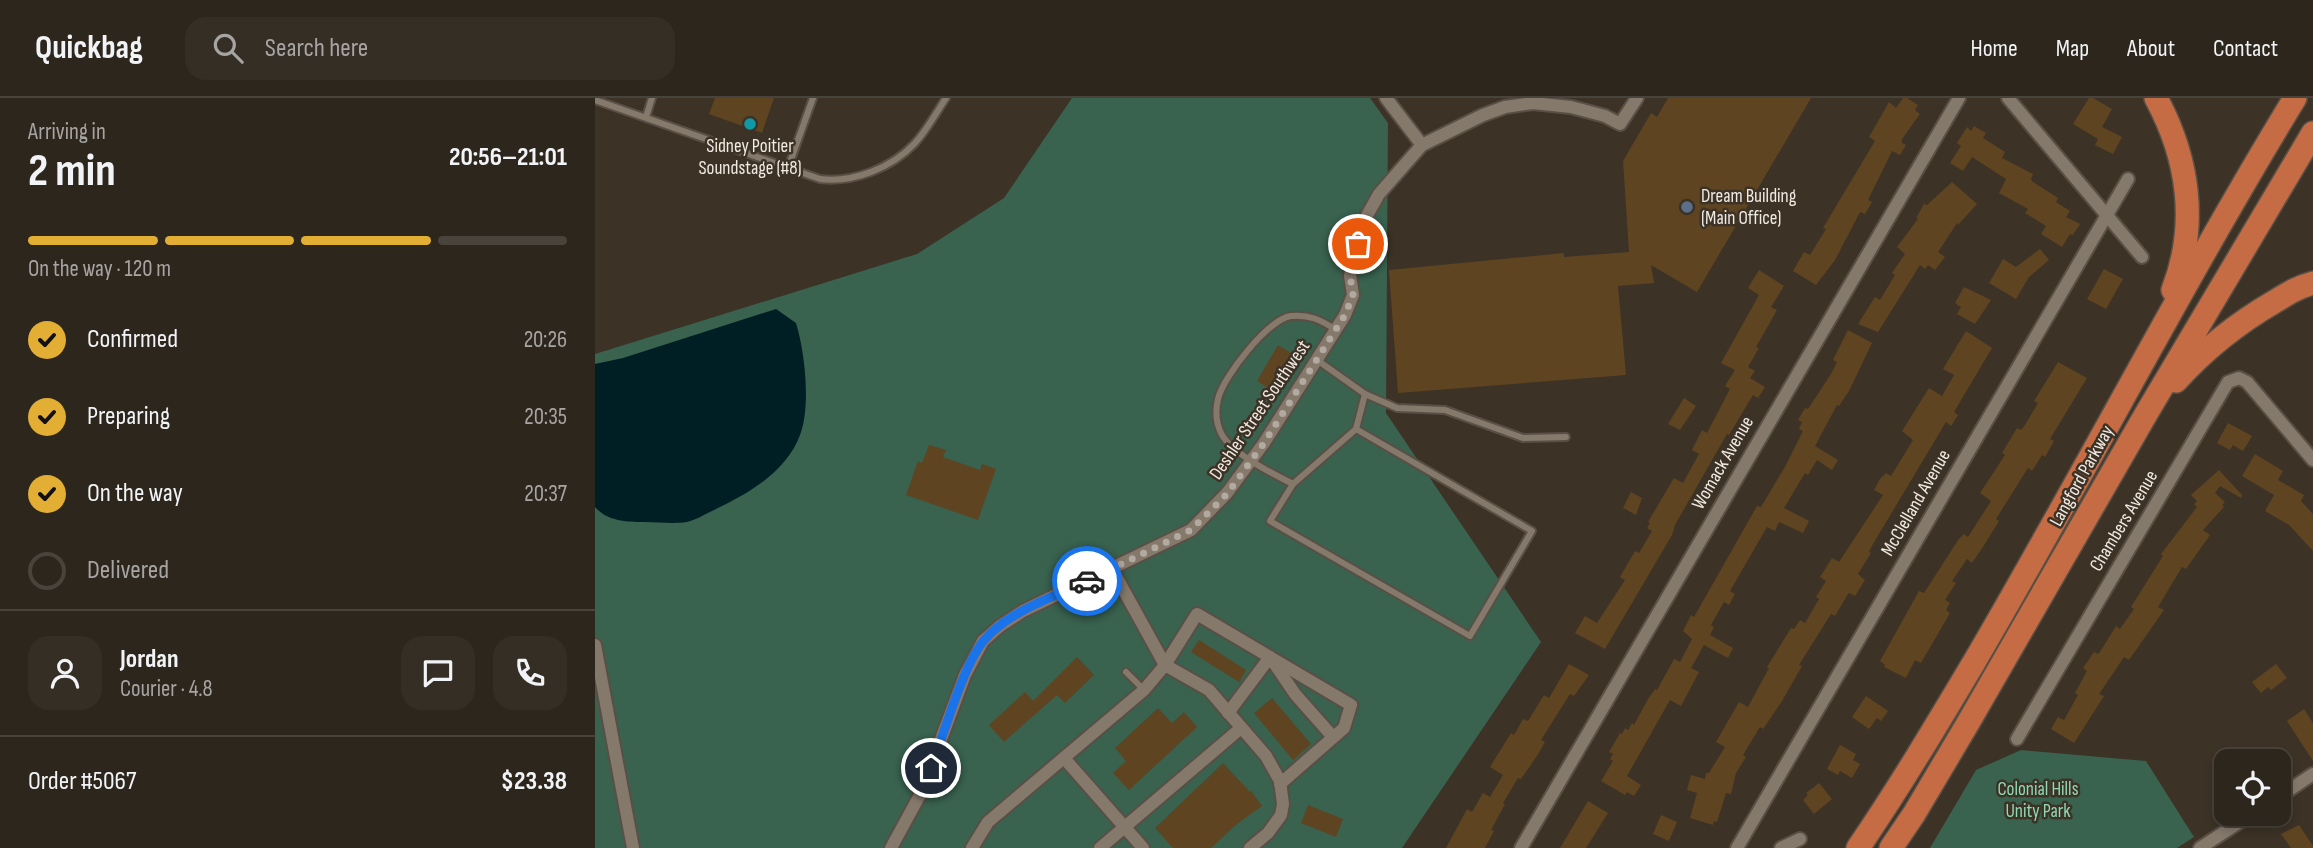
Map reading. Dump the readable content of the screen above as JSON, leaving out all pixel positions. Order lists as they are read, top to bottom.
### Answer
{
  "streets": {
    "highway": ["Langford Parkway"],
    "street": [
      "Deshler Street Southwest",
      "Womack Avenue",
      "McClelland Avenue",
      "Chambers Avenue"
    ]
  },
  "parks": ["Colonial Hills Unity Park"],
  "places": ["Sidney Poitier Soundstage (#8)", "Dream Building (Main Office)"],
  "page": {
    "header": "Quickbag",
    "search": "Search here",
    "nav": [
      "Home",
      "Map",
      "About",
      "Contact"
    ],
    "heading": ["2 min", "Arriving in", "20:56–21:01"],
    "panel": [
      "Jordan",
      "Courier · 4.8",
      "Order #5067",
      "$23.38"
    ],
    "bar": "On the way · 120 m",
    "list": [
      ["Confirmed", "20:26"],
      ["Preparing", "20:35"],
      ["On the way", "20:37"],
      "Delivered"
    ]
  }
}
